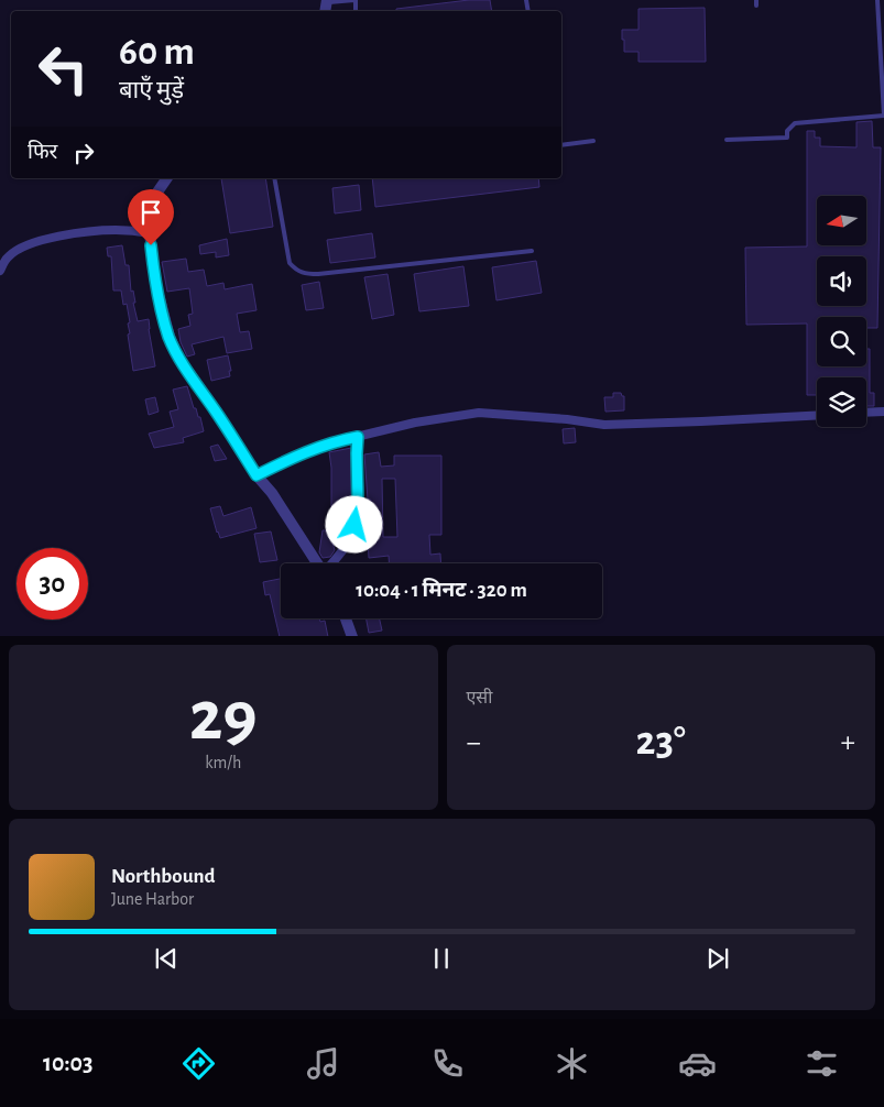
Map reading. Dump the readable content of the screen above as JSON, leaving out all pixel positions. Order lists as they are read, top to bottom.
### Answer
{
  "north": "left",
  "page": {
    "turn": ["60 m", "बाएँ मुड़ें"],
    "then": "फिर",
    "limit": "30",
    "trip": "10:04 · 1 मिनट · 320 m",
    "tile": [
      ["29", "km/h"],
      "एसी"
    ],
    "heat": ["−", "23°", "+"],
    "song": ["Northbound", "June Harbor"],
    "tabs": "10:03"
  }
}
